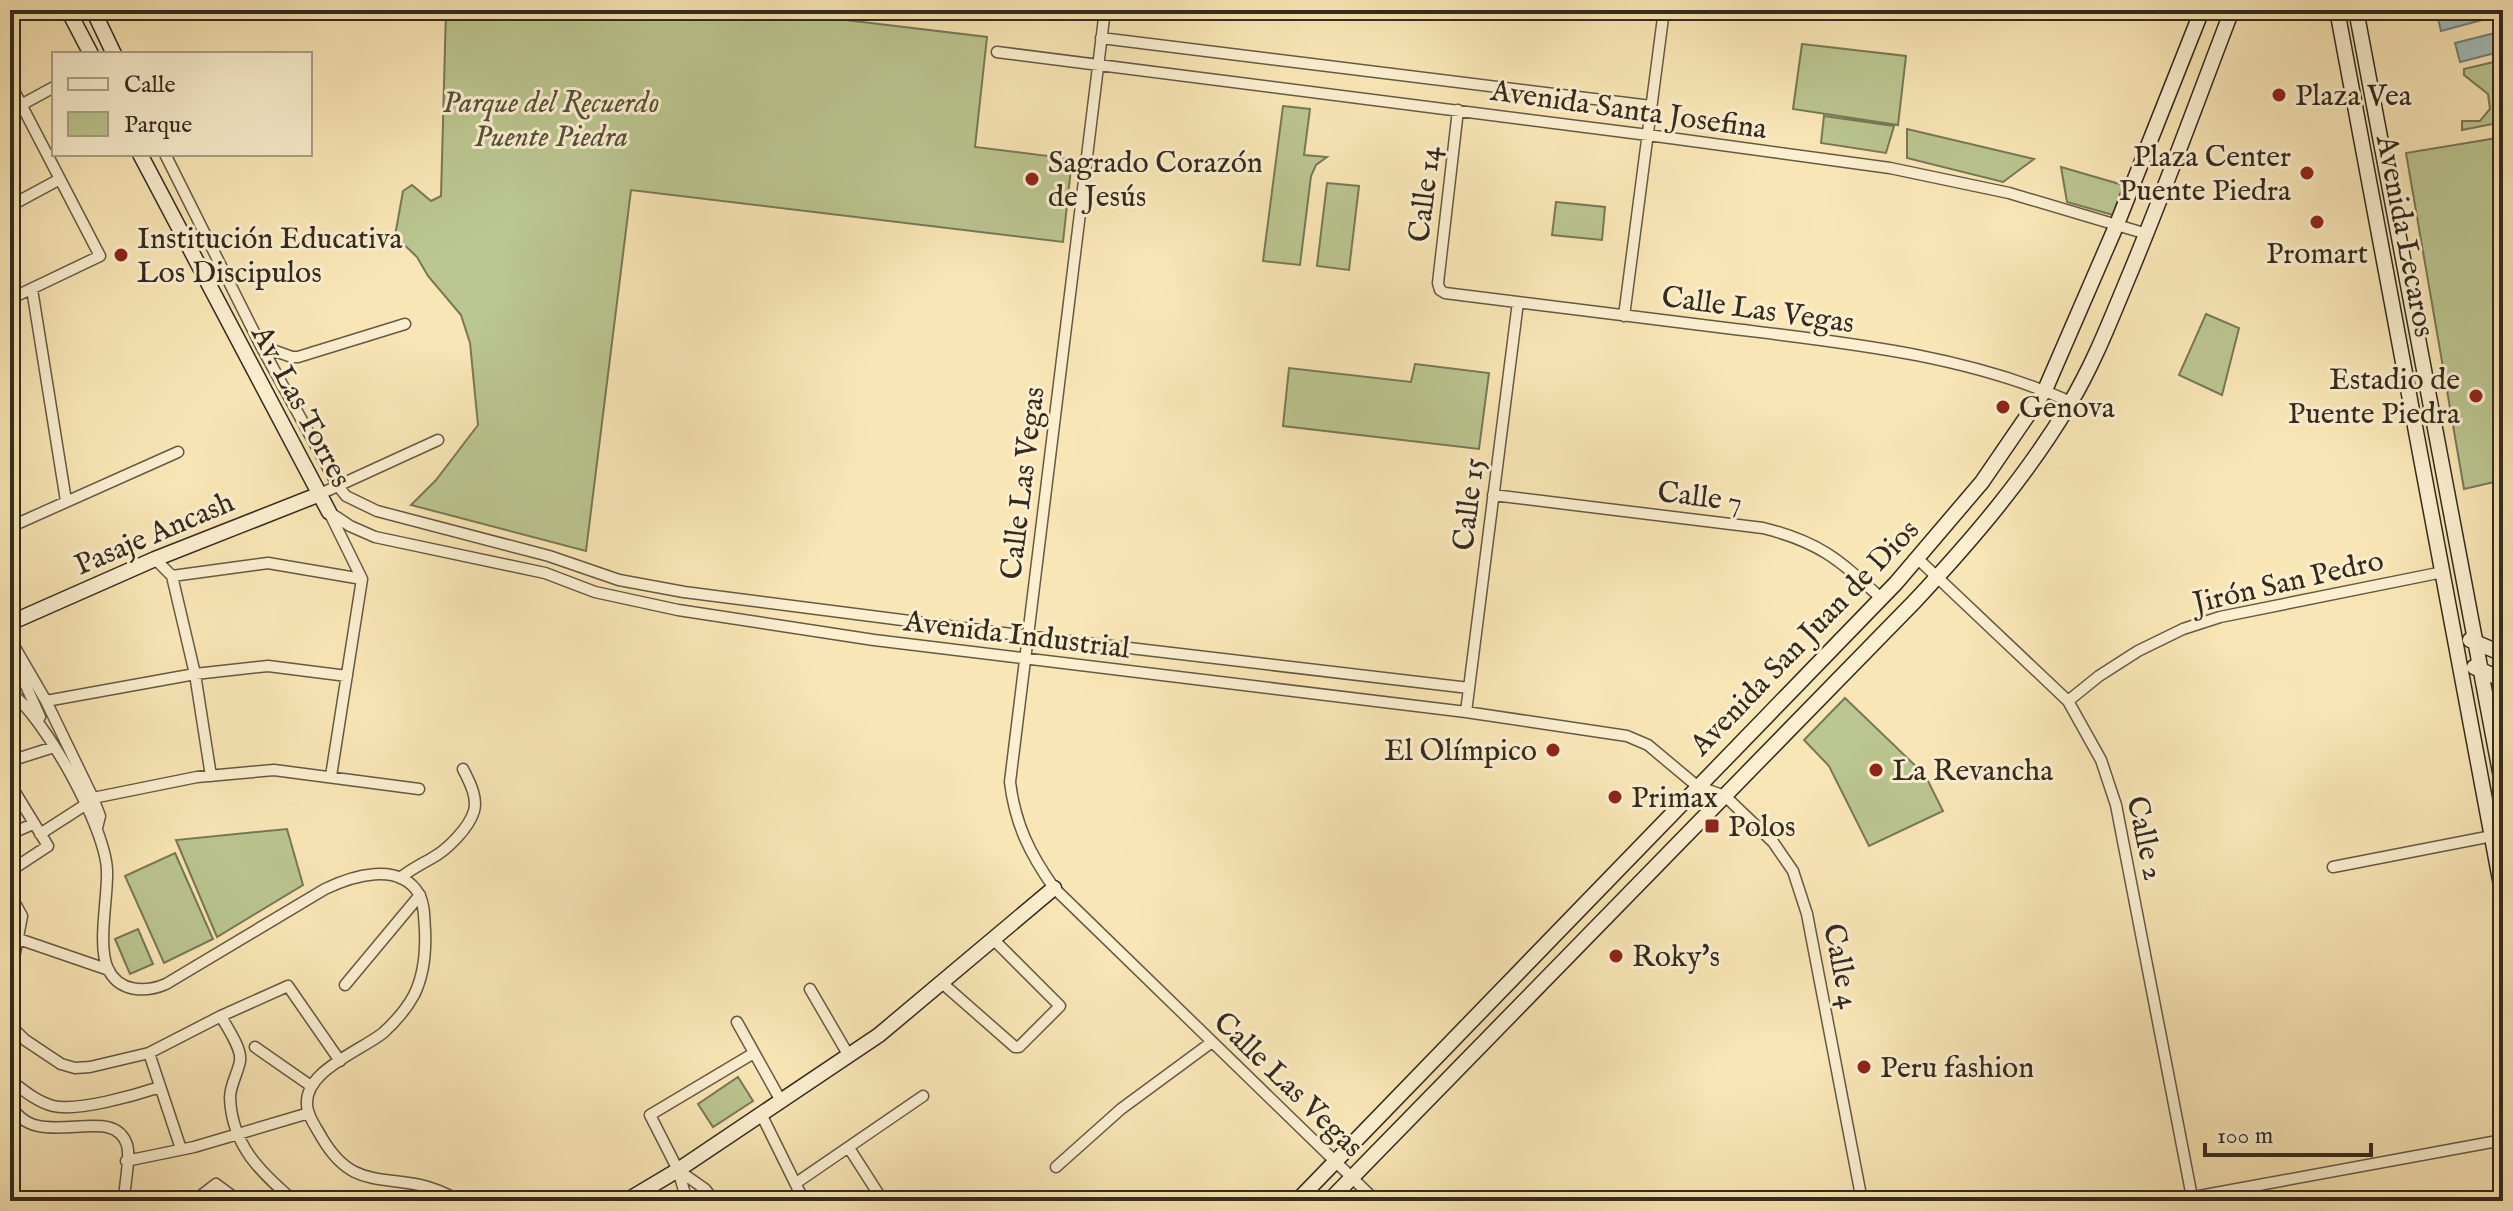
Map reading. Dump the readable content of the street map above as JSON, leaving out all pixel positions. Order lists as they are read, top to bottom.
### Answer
{
  "streets": {
    "main road": [
      "Avenida Lecaros",
      "Av. Las Torres",
      "Pasaje Ancash",
      "Avenida San Juan de Dios"
    ],
    "street": [
      "Avenida Santa Josefina",
      "Calle 14",
      "Calle Las Vegas",
      "Calle 7",
      "Calle 15",
      "Jirón San Pedro",
      "Avenida Industrial",
      "Calle 2",
      "Calle 4"
    ]
  },
  "crossings": [
    ["Avenida Santa Josefina", "Calle 14"],
    ["Avenida Santa Josefina", "Calle Las Vegas"],
    ["Avenida Santa Josefina", "Avenida San Juan de Dios"],
    ["Calle 14", "Calle Las Vegas"],
    ["Avenida Lecaros", "Jirón San Pedro"],
    ["Calle Las Vegas", "Calle 15"],
    ["Calle Las Vegas", "Avenida Industrial"],
    ["Calle Las Vegas", "Avenida San Juan de Dios"],
    ["Av. Las Torres", "Pasaje Ancash"],
    ["Av. Las Torres", "Avenida Industrial"],
    ["Calle 7", "Calle 15"],
    ["Calle 7", "Avenida San Juan de Dios"],
    ["Calle 15", "Avenida Industrial"],
    ["Jirón San Pedro", "Calle 2"],
    ["Avenida Industrial", "Avenida San Juan de Dios"],
    ["Avenida Industrial", "Calle 4"],
    ["Avenida San Juan de Dios", "Calle 2"],
    ["Avenida San Juan de Dios", "Calle 4"]
  ],
  "parks": ["Parque del Recuerdo Puente Piedra"],
  "places": {
    "other": [
      "Plaza Vea",
      "Plaza Center Puente Piedra",
      "Sagrado Corazón de Jesús",
      "Promart",
      "Institución Educativa Los Discipulos",
      "Estadio de Puente Piedra",
      "Genova",
      "El Olímpico",
      "La Revancha",
      "Primax",
      "Roky's",
      "Peru fashion"
    ],
    "transit": ["Polos"]
  },
  "legend": ["Calle", "Parque"],
  "scale_bar": "100 m"
}
